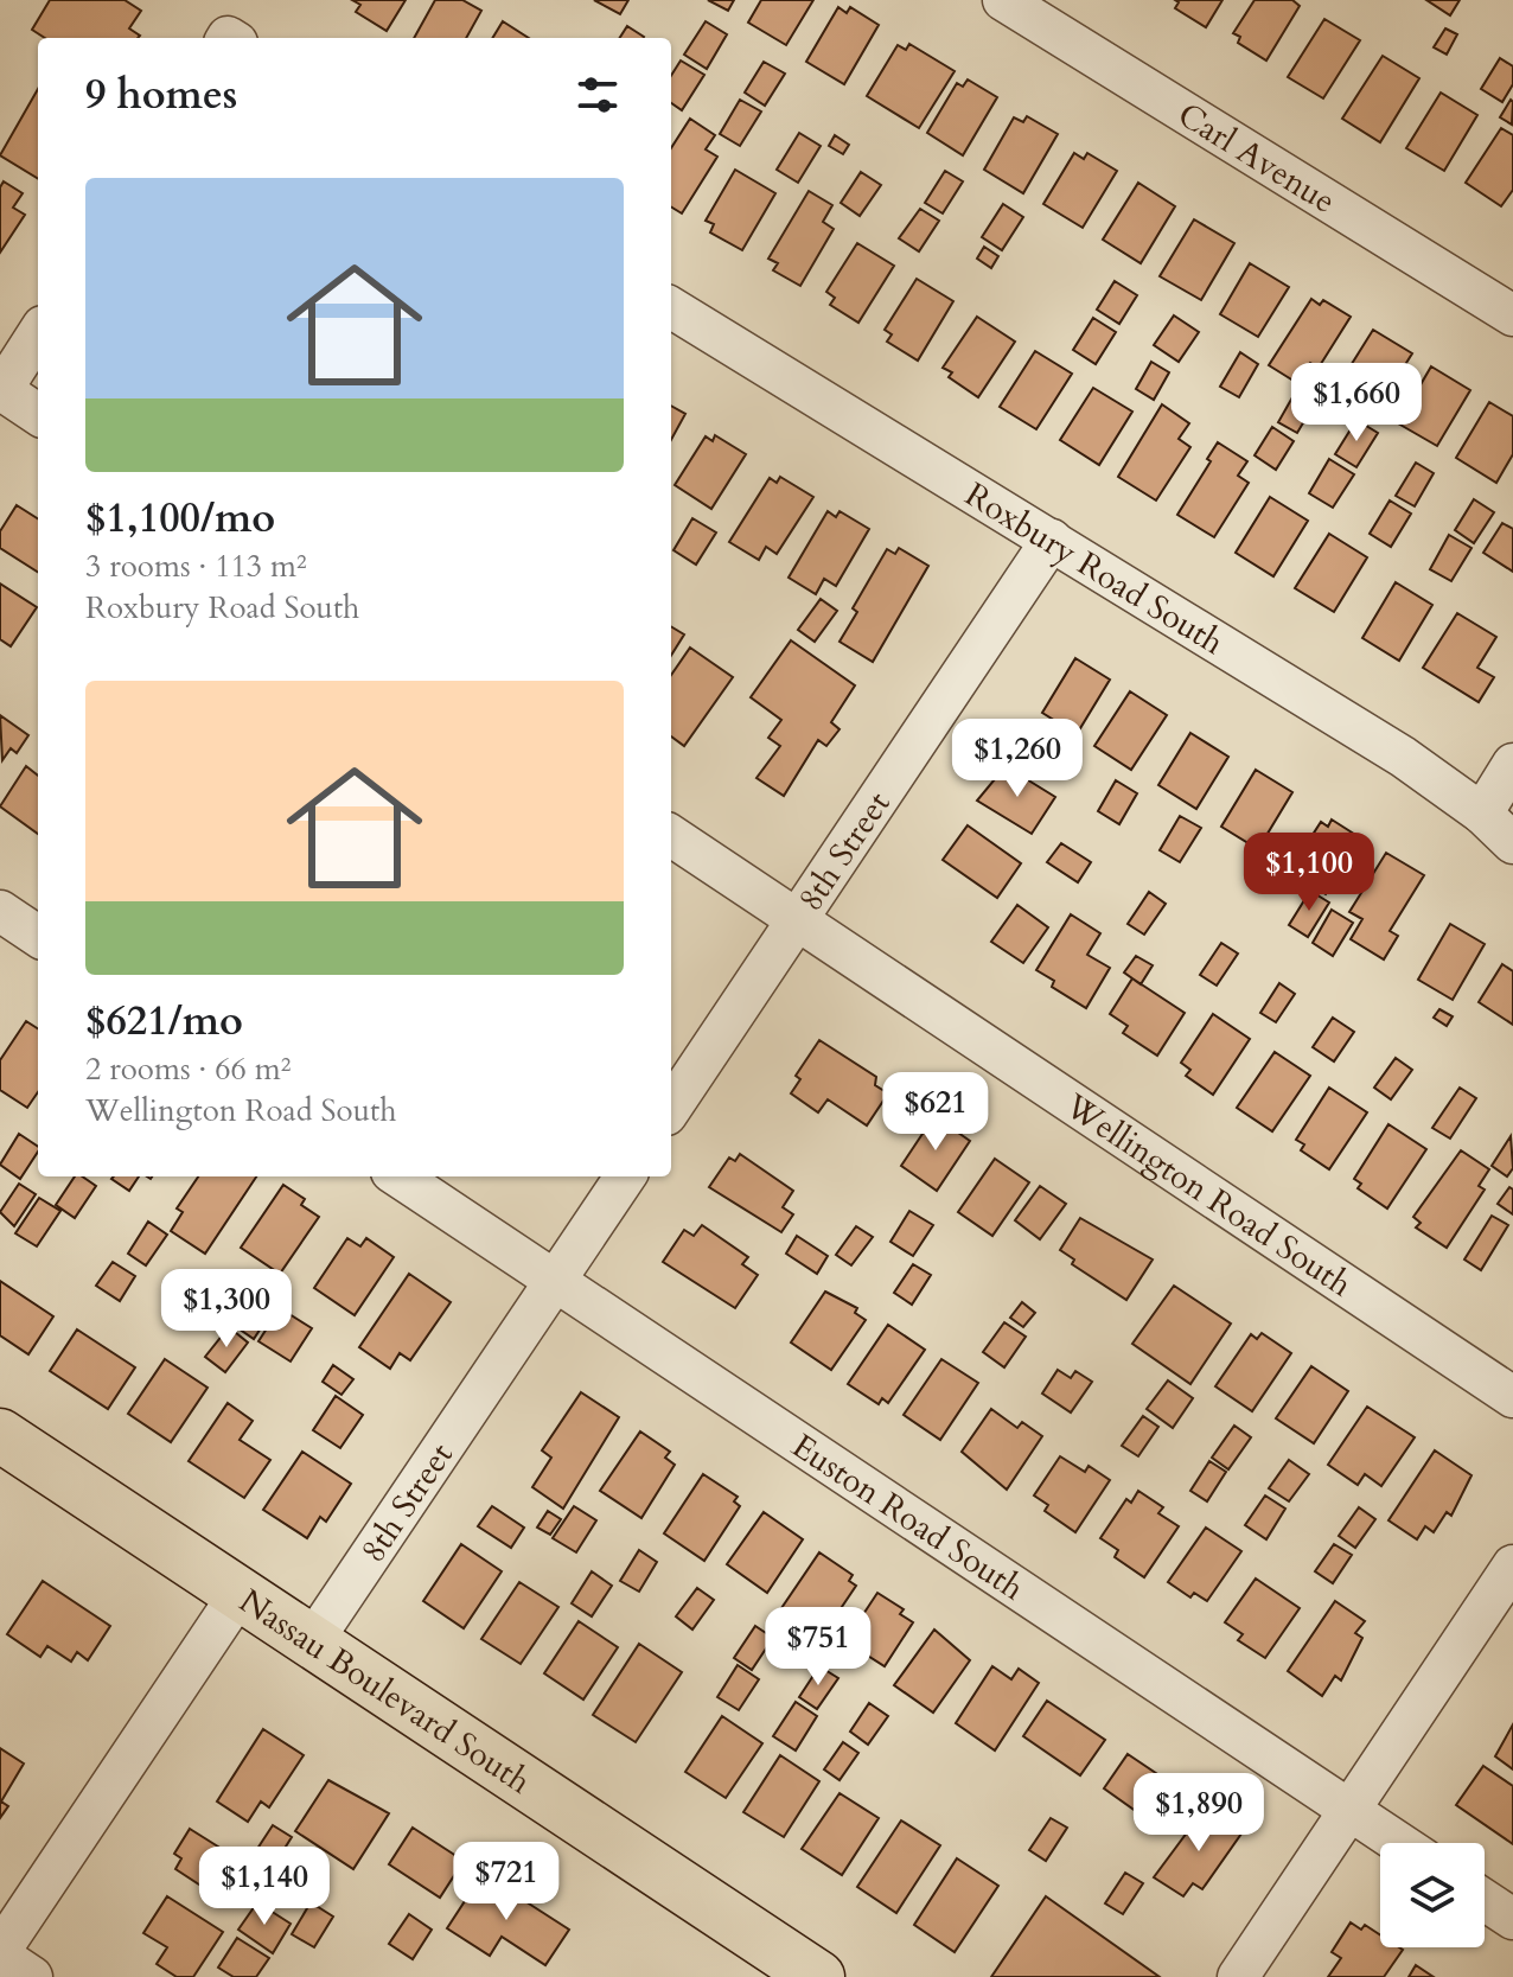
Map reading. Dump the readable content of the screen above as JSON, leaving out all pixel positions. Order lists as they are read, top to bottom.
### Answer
{
  "streets": {
    "main road": ["Nassau Boulevard South"],
    "street": [
      "Carl Avenue",
      "Roxbury Road South",
      "8th Street",
      "Wellington Road South",
      "Euston Road South"
    ]
  },
  "crossings": [
    ["Roxbury Road South", "8th Street"],
    ["8th Street", "Wellington Road South"],
    ["8th Street", "Euston Road South"],
    ["8th Street", "Nassau Boulevard South"]
  ],
  "page": {
    "heading": "9 homes",
    "list": [
      {
        "name": "$1,100/mo",
        "note": "3 rooms · 113 m² · Roxbury Road South"
      },
      {
        "name": "$621/mo",
        "note": "2 rooms · 66 m² · Wellington Road South"
      }
    ],
    "price": [
      "$1,660",
      "$1,260",
      "$1,100",
      "$621",
      "$1,300",
      "$751",
      "$1,890",
      "$721",
      "$1,140"
    ]
  }
}
